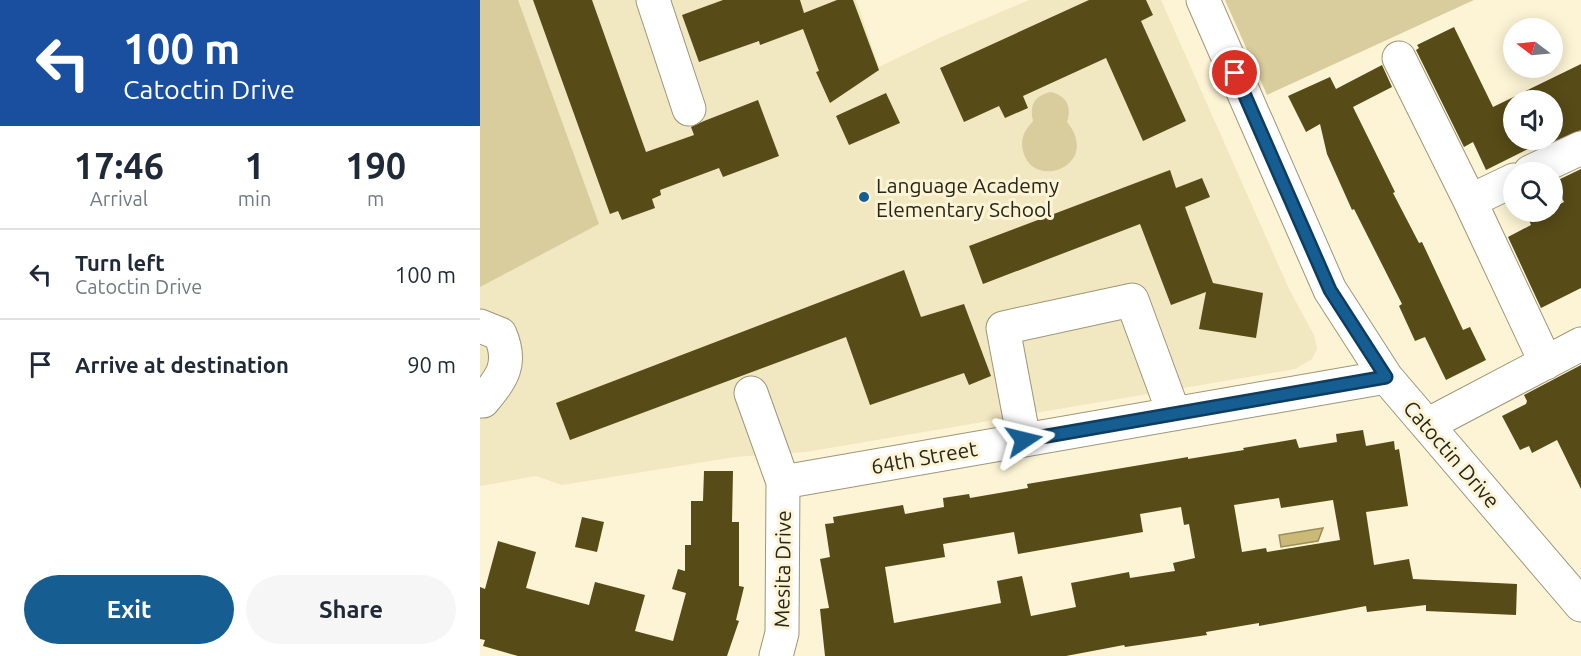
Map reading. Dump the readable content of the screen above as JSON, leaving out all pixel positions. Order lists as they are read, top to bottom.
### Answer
{
  "streets": {
    "street": ["Catoctin Drive", "64th Street", "Mesita Drive"]
  },
  "crossings": [
    ["Catoctin Drive", "64th Street"],
    ["64th Street", "Mesita Drive"]
  ],
  "places": ["Language Academy Elementary School"],
  "north": "left",
  "page": {
    "turn": ["100 m", "Catoctin Drive"],
    "eta": [
      "17:46",
      "Arrival",
      "1",
      "min",
      "190",
      "m"
    ],
    "list": [
      {
        "name": "Turn left",
        "note": "Catoctin Drive",
        "value": "100 m"
      },
      {
        "name": "Arrive at destination",
        "value": "90 m"
      }
    ],
    "buttons": ["Exit", "Share"]
  }
}
